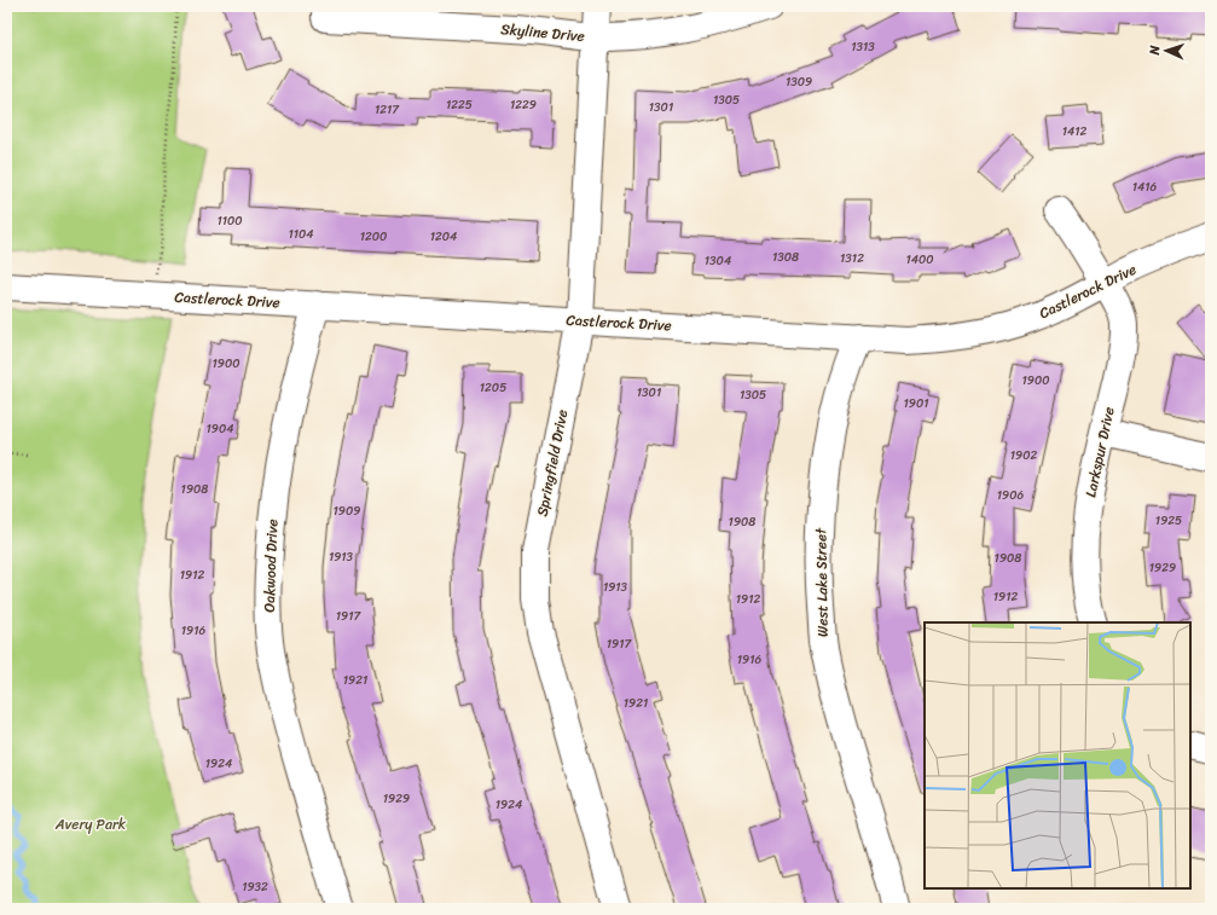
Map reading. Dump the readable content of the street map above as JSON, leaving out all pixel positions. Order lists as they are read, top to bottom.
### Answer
{
  "streets": {
    "street": [
      "Skyline Drive",
      "Castlerock Drive",
      "Larkspur Drive",
      "Springfield Drive",
      "Oakwood Drive",
      "West Lake Street"
    ]
  },
  "crossings": [
    ["Skyline Drive", "Springfield Drive"],
    ["Castlerock Drive", "Larkspur Drive"],
    ["Castlerock Drive", "Springfield Drive"],
    ["Castlerock Drive", "Oakwood Drive"],
    ["Castlerock Drive", "West Lake Street"]
  ],
  "parks": ["Avery Park"],
  "house_numbers": [
    "1313",
    "1309",
    "1305",
    "1225",
    "1229",
    "1301",
    "1217",
    "1412",
    "1416",
    "1100",
    "1104",
    "1200",
    "1204",
    "1308",
    "1312",
    "1400",
    "1304",
    "1900",
    "1900",
    "1205",
    "1301",
    "1305",
    "1901",
    "1904",
    "1902",
    "1908",
    "1906",
    "1909",
    "1925",
    "1908",
    "1913",
    "1908",
    "1929",
    "1912",
    "1913",
    "1912",
    "1912",
    "1917",
    "1916",
    "1917",
    "1916",
    "1921",
    "1921",
    "1924",
    "1929",
    "1924",
    "1932"
  ],
  "north": "left"
}
